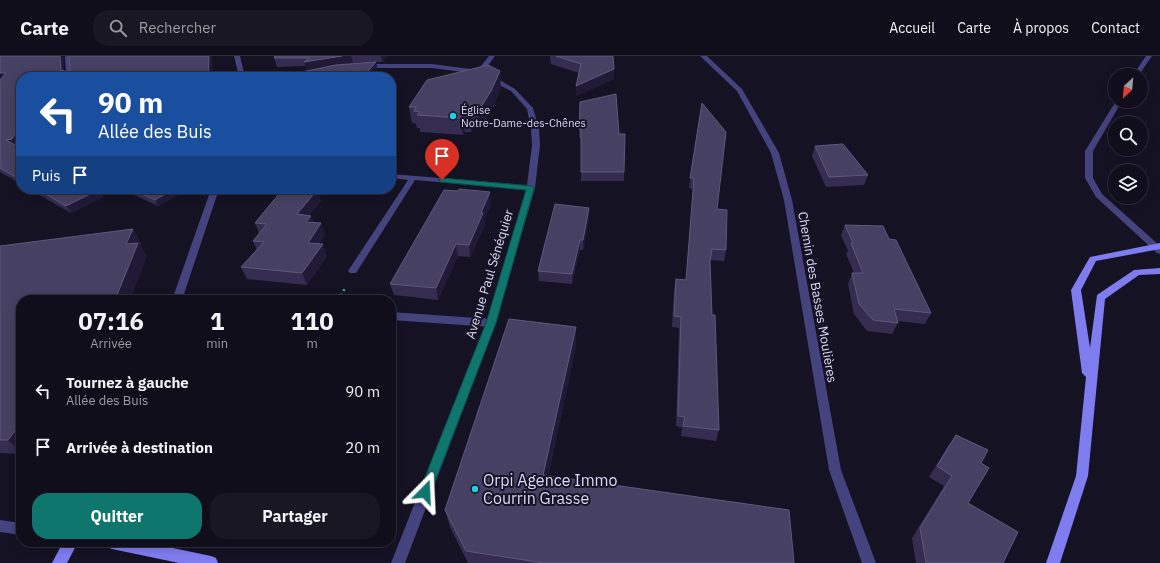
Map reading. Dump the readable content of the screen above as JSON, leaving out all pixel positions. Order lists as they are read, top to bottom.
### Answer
{
  "streets": {
    "street": ["Avenue Paul Sénéquier", "Chemin des Basses Moulières"]
  },
  "places": ["Église Notre-Dame-des-Chênes", "Orpi Agence Immo Courrin Grasse"],
  "north": "bottom left",
  "page": {
    "header": "Carte",
    "search": "Rechercher",
    "nav": [
      "Accueil",
      "Carte",
      "À propos",
      "Contact"
    ],
    "turn": ["90 m", "Allée des Buis"],
    "then": "Puis",
    "eta": [
      "07:16",
      "Arrivée",
      "1",
      "min",
      "110",
      "m"
    ],
    "list": [
      {
        "name": "Tournez à gauche",
        "note": "Allée des Buis",
        "value": "90 m"
      },
      {
        "name": "Arrivée à destination",
        "value": "20 m"
      }
    ],
    "buttons": ["Quitter", "Partager"]
  }
}
